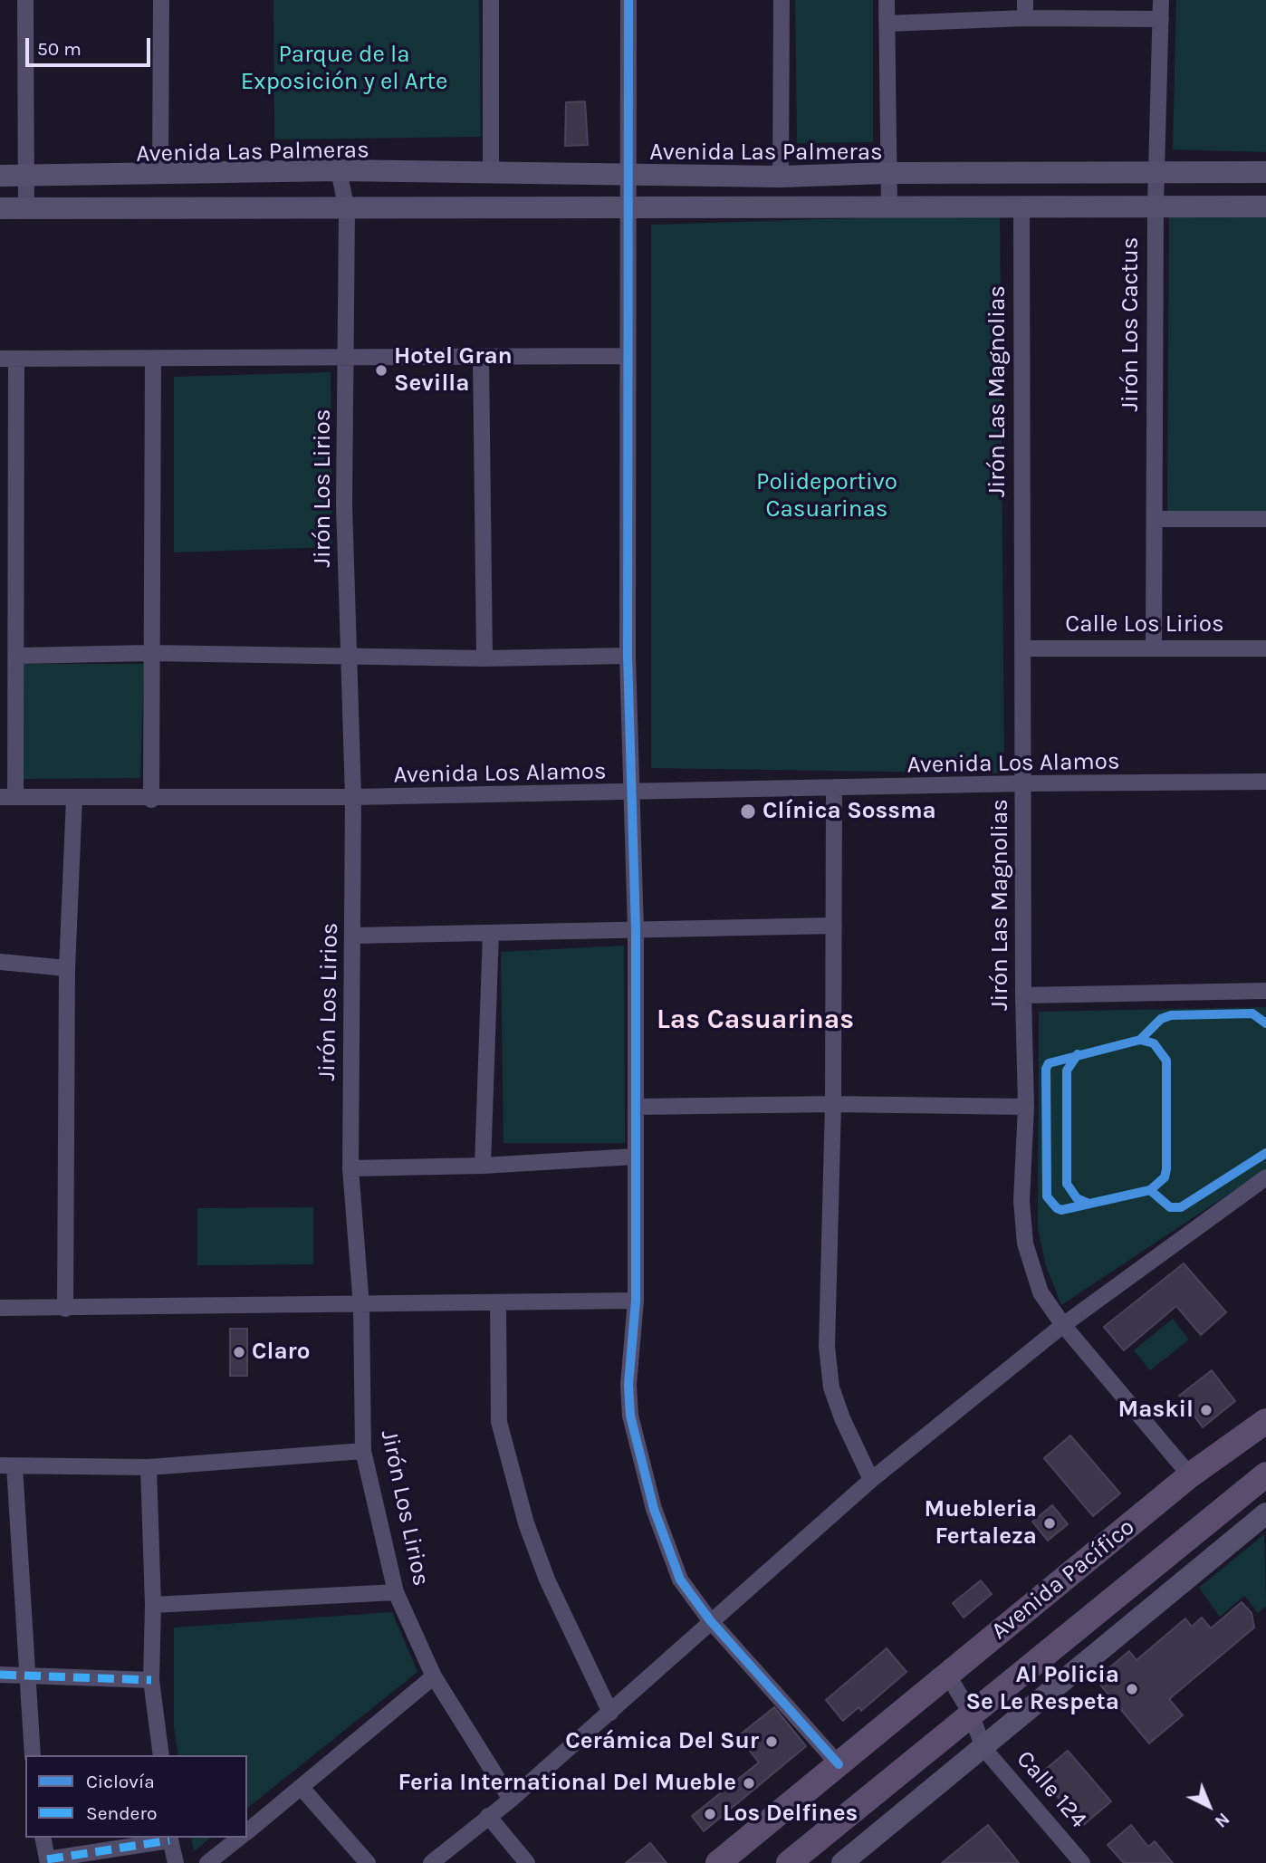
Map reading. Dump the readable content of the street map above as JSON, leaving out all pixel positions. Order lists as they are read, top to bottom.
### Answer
{
  "streets": {
    "main road": ["Avenida Las Palmeras", "Avenida Pacífico"],
    "street": [
      "Jirón Los Cactus",
      "Jirón Las Magnolias",
      "Jirón Los Lirios",
      "Calle Los Lirios",
      "Avenida Los Alamos",
      "Calle 124"
    ]
  },
  "crossings": [
    ["Avenida Las Palmeras", "Jirón Los Cactus"],
    ["Avenida Las Palmeras", "Jirón Los Lirios"],
    ["Jirón Los Cactus", "Calle Los Lirios"],
    ["Jirón Las Magnolias", "Calle Los Lirios"],
    ["Jirón Las Magnolias", "Avenida Los Alamos"],
    ["Jirón Las Magnolias", "Avenida Pacífico"],
    ["Jirón Los Lirios", "Avenida Los Alamos"]
  ],
  "districts": ["Las Casuarinas"],
  "parks": ["Parque de la Exposición y el Arte", "Polideportivo Casuarinas"],
  "places": [
    "Hotel Gran Sevilla",
    "Clínica Sossma",
    "Claro",
    "Maskil",
    "Muebleria Fertaleza",
    "Al Policia Se Le Respeta",
    "Cerámica Del Sur",
    "Feria International Del Mueble",
    "Los Delfines"
  ],
  "legend": ["Ciclovía", "Sendero"],
  "scale_bar": "50 m",
  "north": "bottom right"
}
